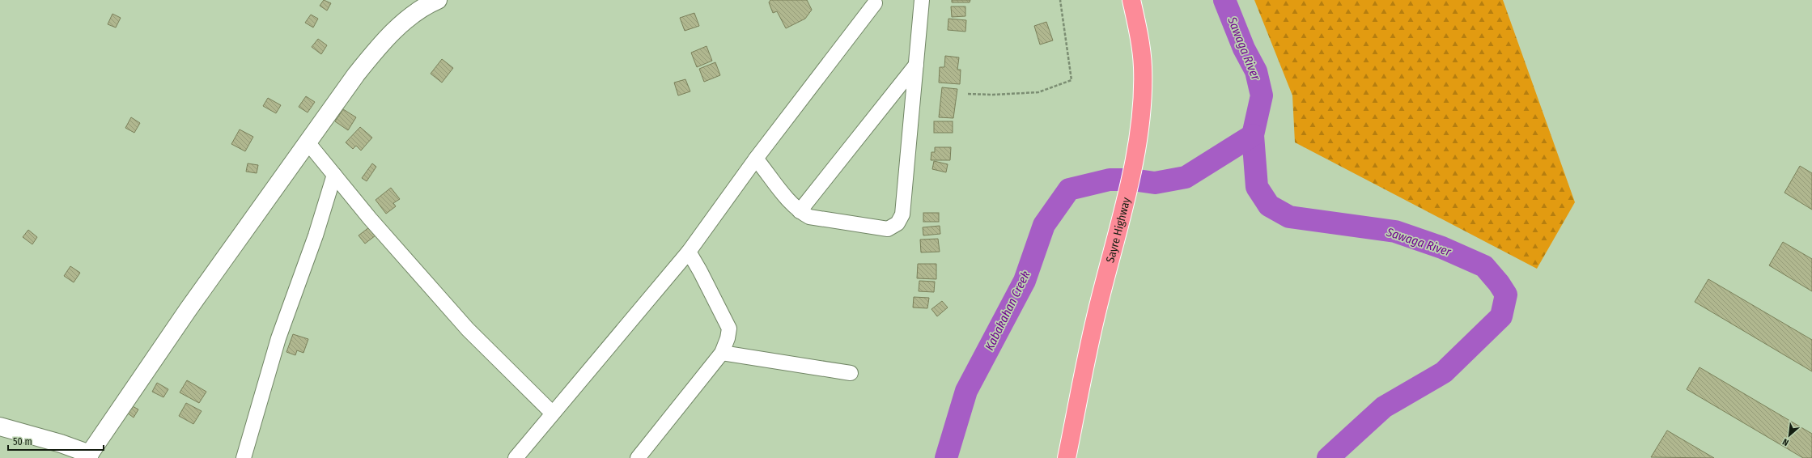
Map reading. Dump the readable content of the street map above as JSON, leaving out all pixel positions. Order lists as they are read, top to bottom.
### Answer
{
  "streets": {
    "highway": ["Sayre Highway"]
  },
  "water": ["Sawaga River", "Kabakahan Creek"],
  "scale_bar": "50 m",
  "north": "bottom left"
}
